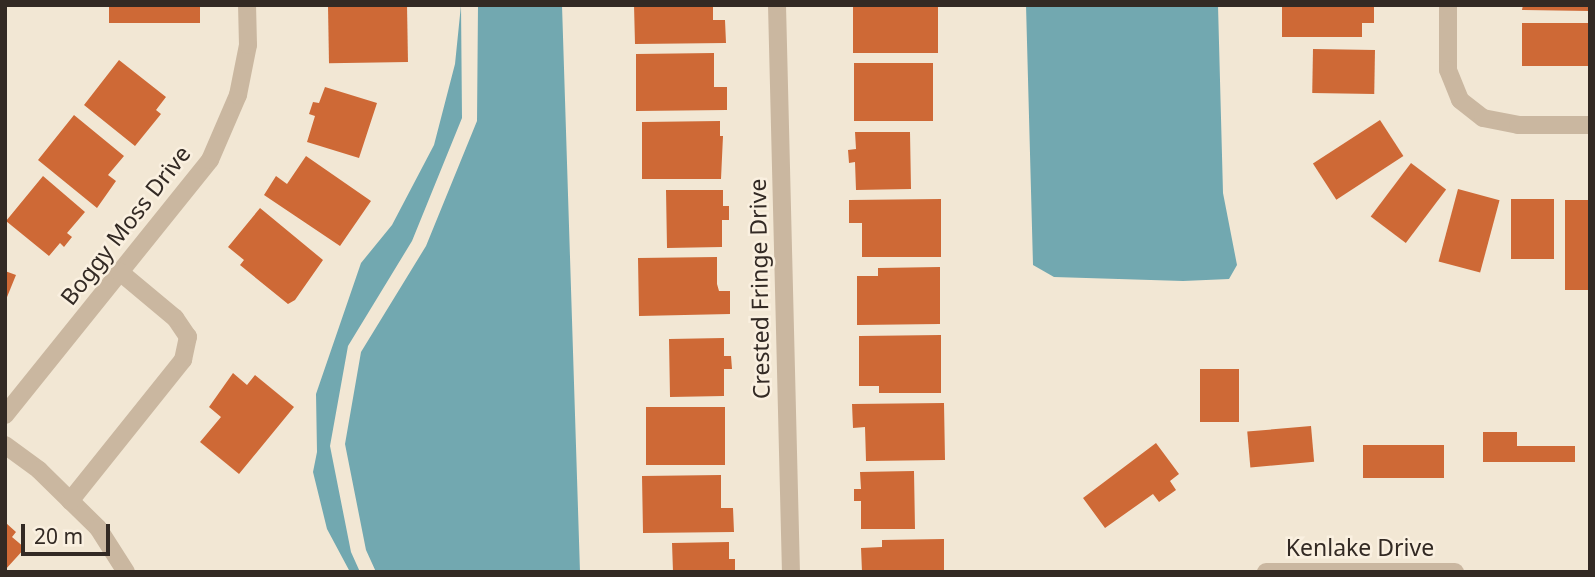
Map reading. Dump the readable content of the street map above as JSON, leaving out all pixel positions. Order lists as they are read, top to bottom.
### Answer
{
  "streets": {
    "street": ["Boggy Moss Drive", "Crested Fringe Drive", "Kenlake Drive"]
  },
  "scale_bar": "20 m"
}
